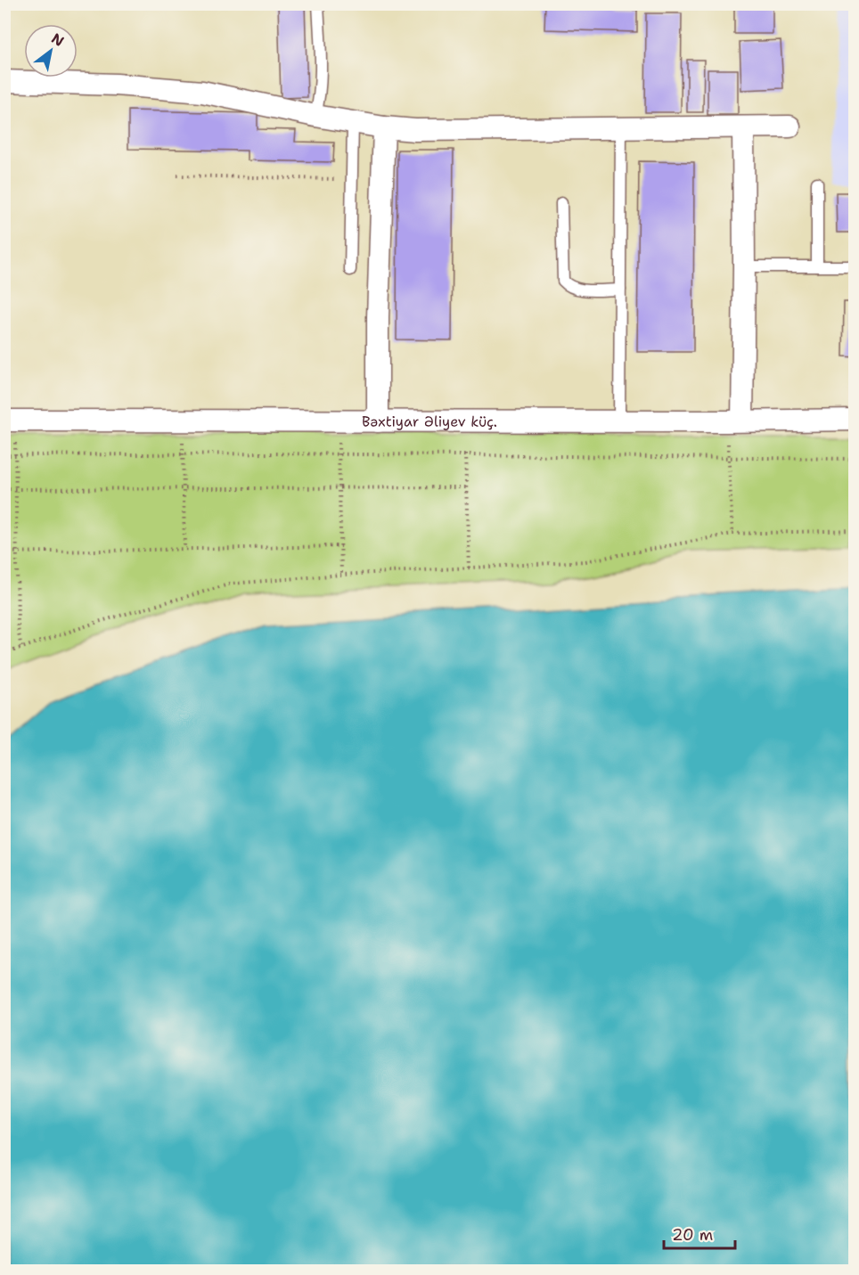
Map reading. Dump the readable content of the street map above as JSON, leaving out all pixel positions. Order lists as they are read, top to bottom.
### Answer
{
  "streets": {
    "street": ["Bəxtiyar Əliyev küç."]
  },
  "scale_bar": "20 m",
  "north": "top right"
}
